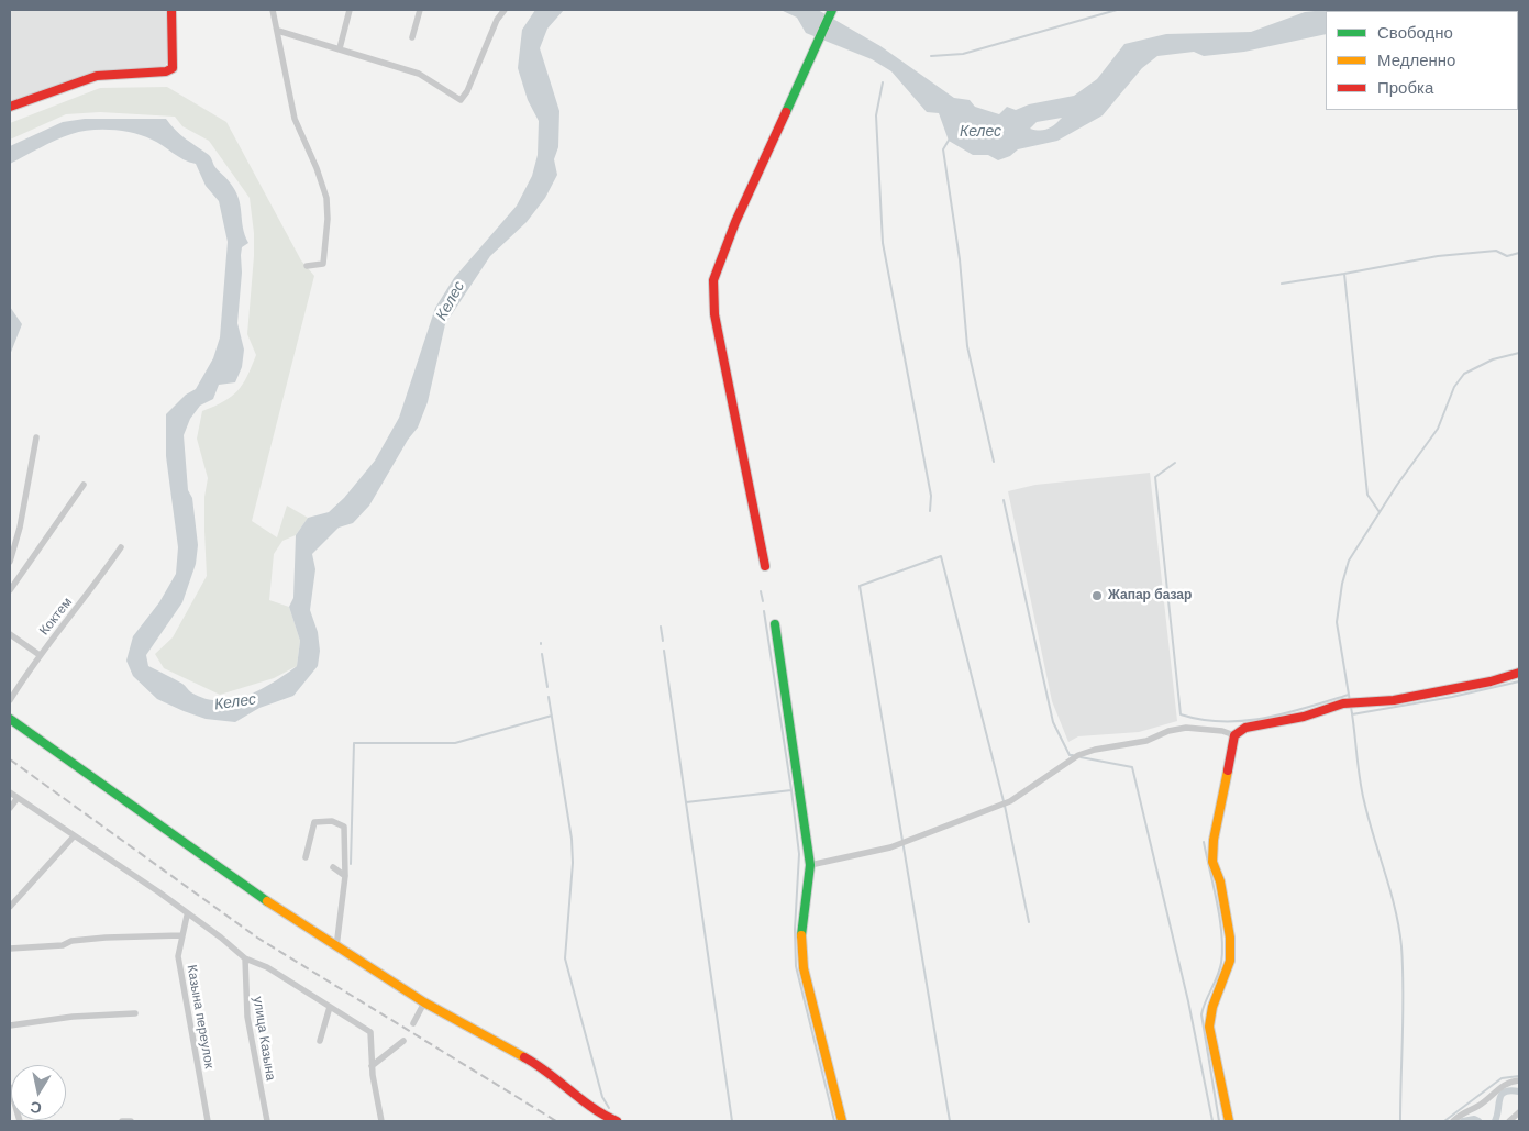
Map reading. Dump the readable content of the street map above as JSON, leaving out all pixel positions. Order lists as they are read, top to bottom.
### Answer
{
  "streets": {
    "street": ["Коктем", "Казына переулок", "улица Казына"]
  },
  "water": ["Келес"],
  "places": ["Жапар базар"],
  "legend": ["Свободно", "Медленно", "Пробка"],
  "north": "bottom"
}
